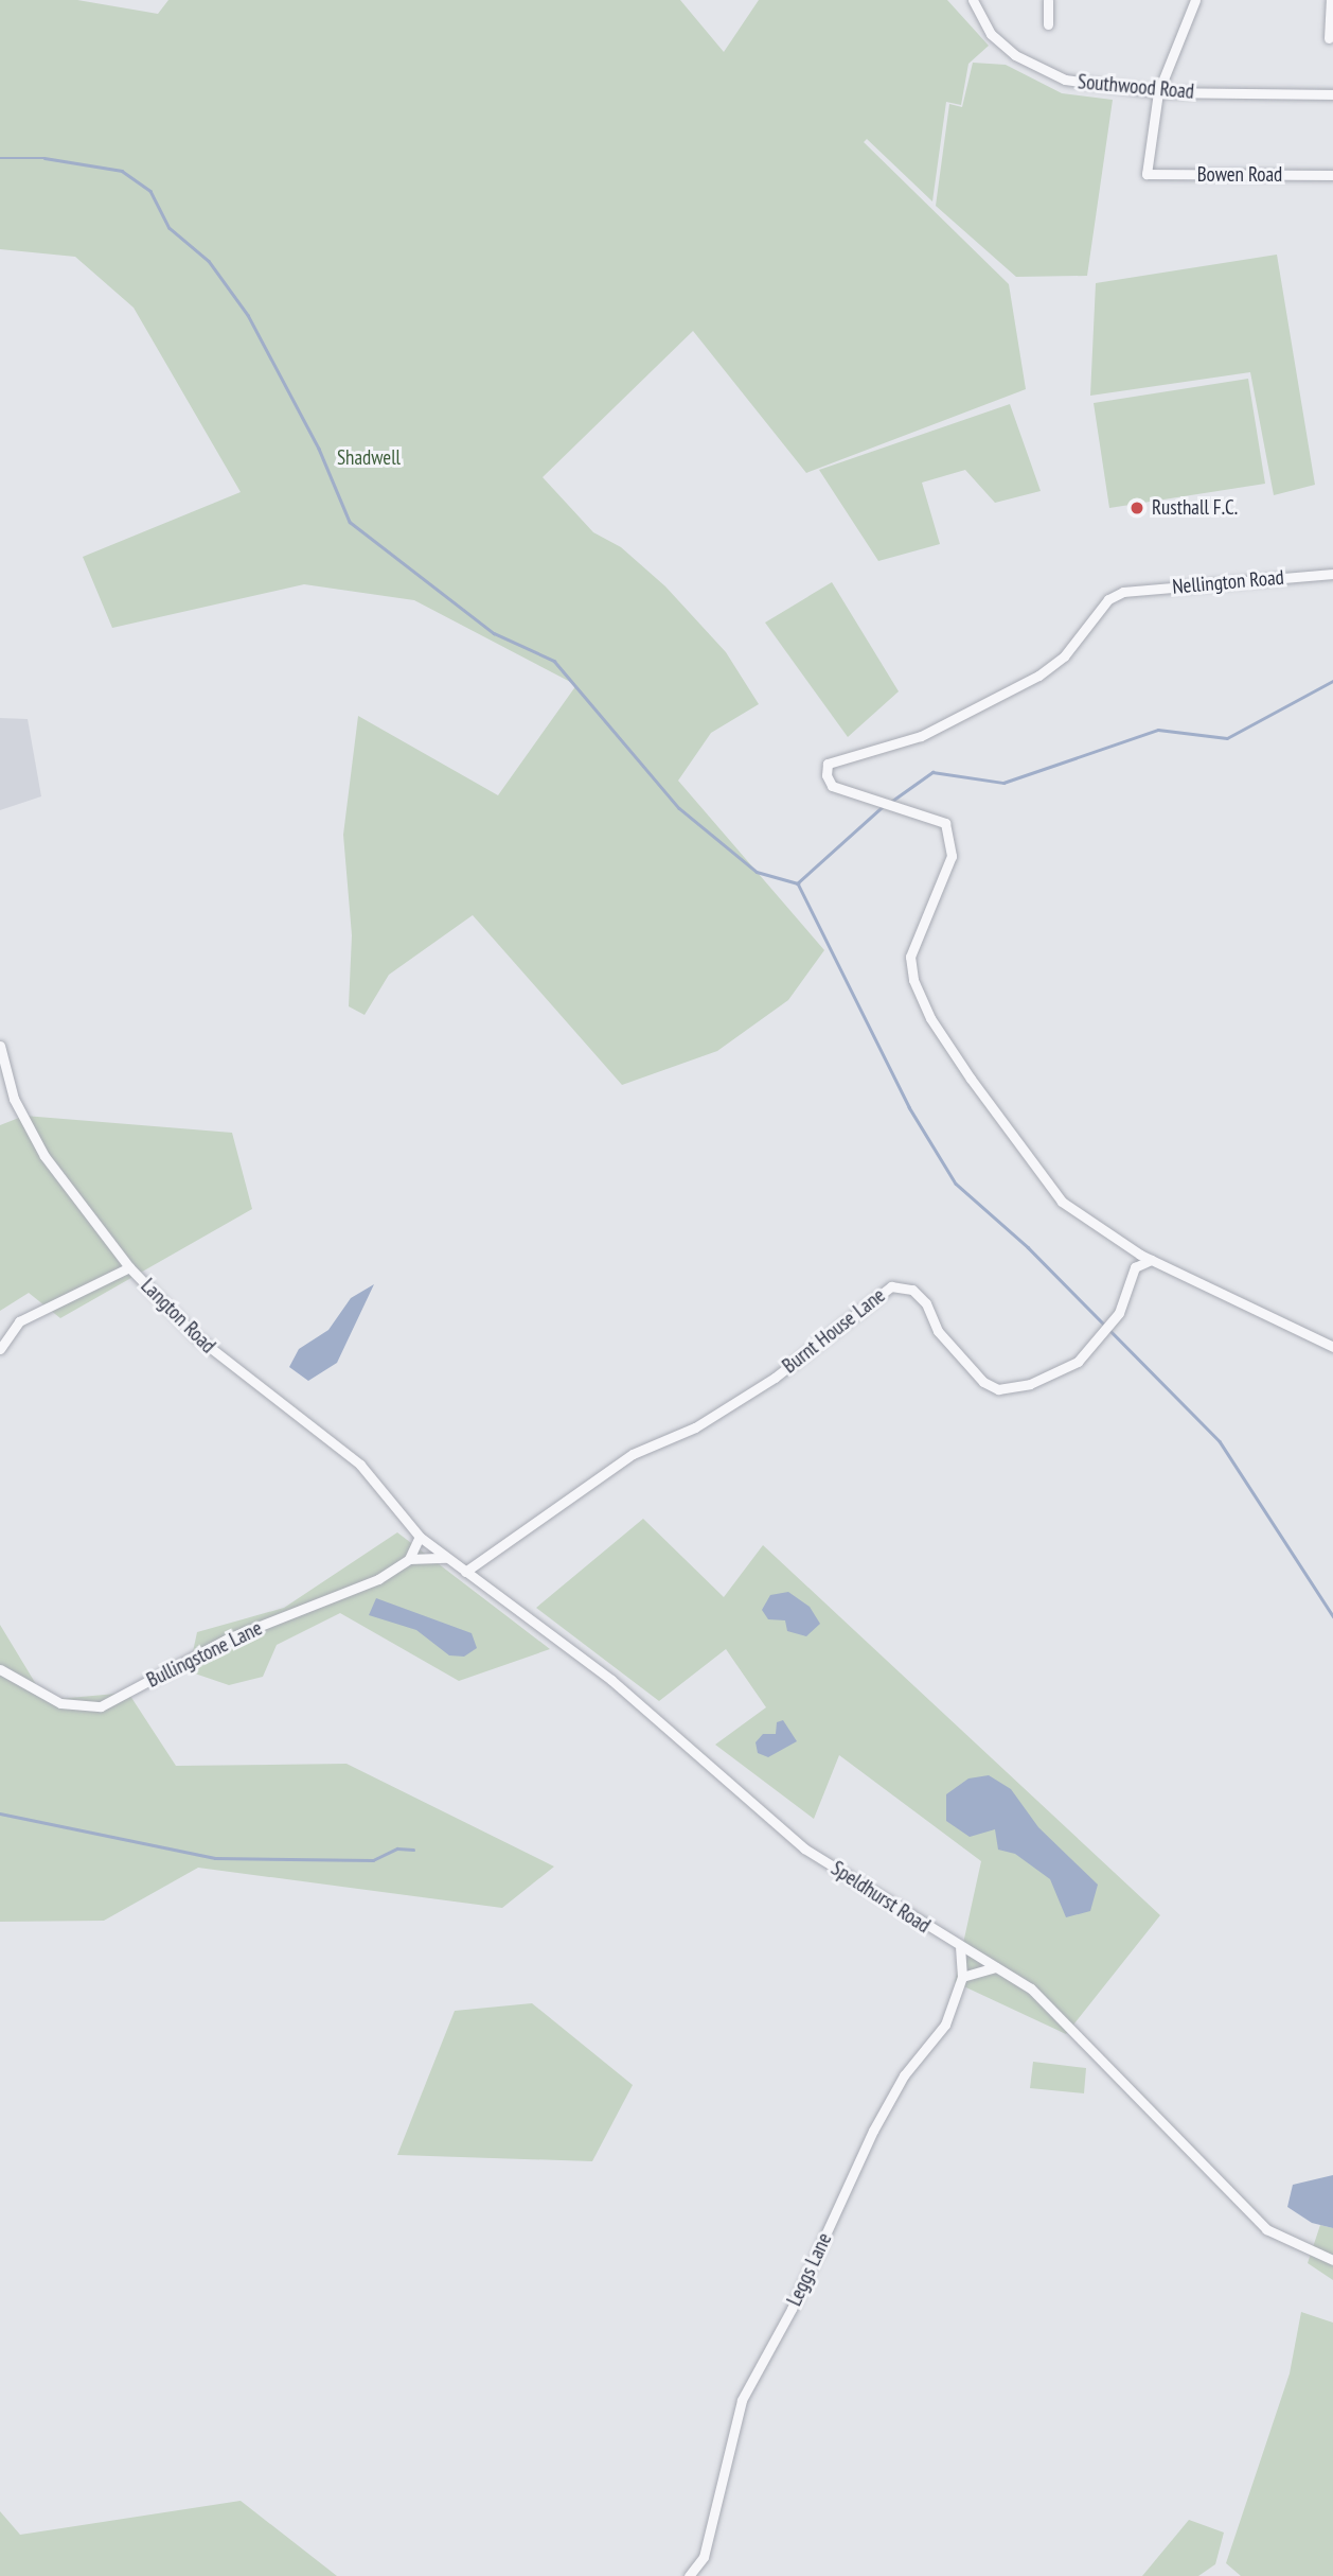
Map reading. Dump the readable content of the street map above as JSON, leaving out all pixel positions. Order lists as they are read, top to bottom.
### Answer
{
  "streets": {
    "street": [
      "Southwood Road",
      "Bowen Road",
      "Nellington Road",
      "Langton Road",
      "Burnt House Lane",
      "Bullingstone Lane",
      "Speldhurst Road",
      "Leggs Lane"
    ]
  },
  "crossings": [
    ["Southwood Road", "Bowen Road"],
    ["Nellington Road", "Burnt House Lane"],
    ["Langton Road", "Speldhurst Road"],
    ["Burnt House Lane", "Speldhurst Road"],
    ["Bullingstone Lane", "Speldhurst Road"],
    ["Speldhurst Road", "Leggs Lane"]
  ],
  "parks": ["Shadwell"],
  "places": ["Rusthall F.C."]
}
